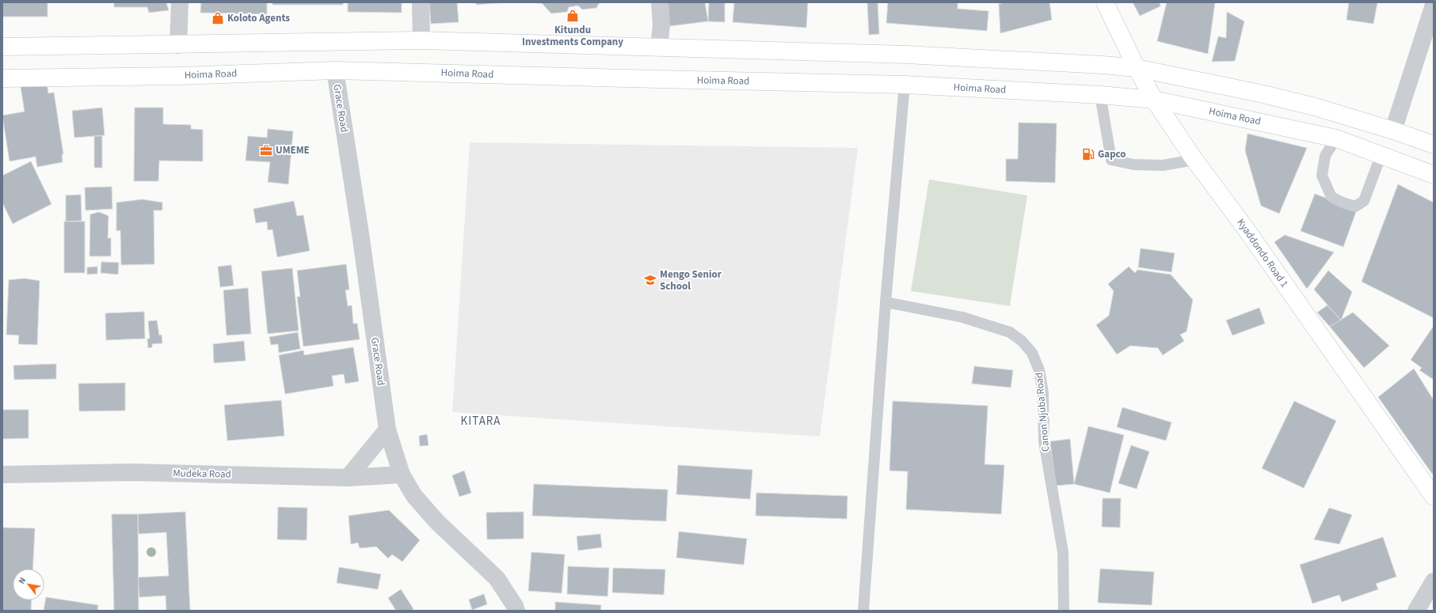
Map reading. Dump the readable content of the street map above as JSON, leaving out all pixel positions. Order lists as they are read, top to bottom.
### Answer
{
  "streets": {
    "main road": ["Hoima Road", "Kyaddondo Road 1"],
    "street": ["Grace Road", "Mudeka Road"],
    "lane": ["Canon Njuba Road"]
  },
  "crossings": [
    ["Hoima Road", "Grace Road"],
    ["Hoima Road", "Kyaddondo Road 1"],
    ["Grace Road", "Mudeka Road"]
  ],
  "districts": ["KITARA"],
  "places": {
    "shop": ["Kitundu Investments Company", "Koloto Agents"],
    "office": ["UMEME"],
    "fuel station": ["Gapco"],
    "school or university": ["Mengo Senior School"]
  },
  "north": "top left"
}
